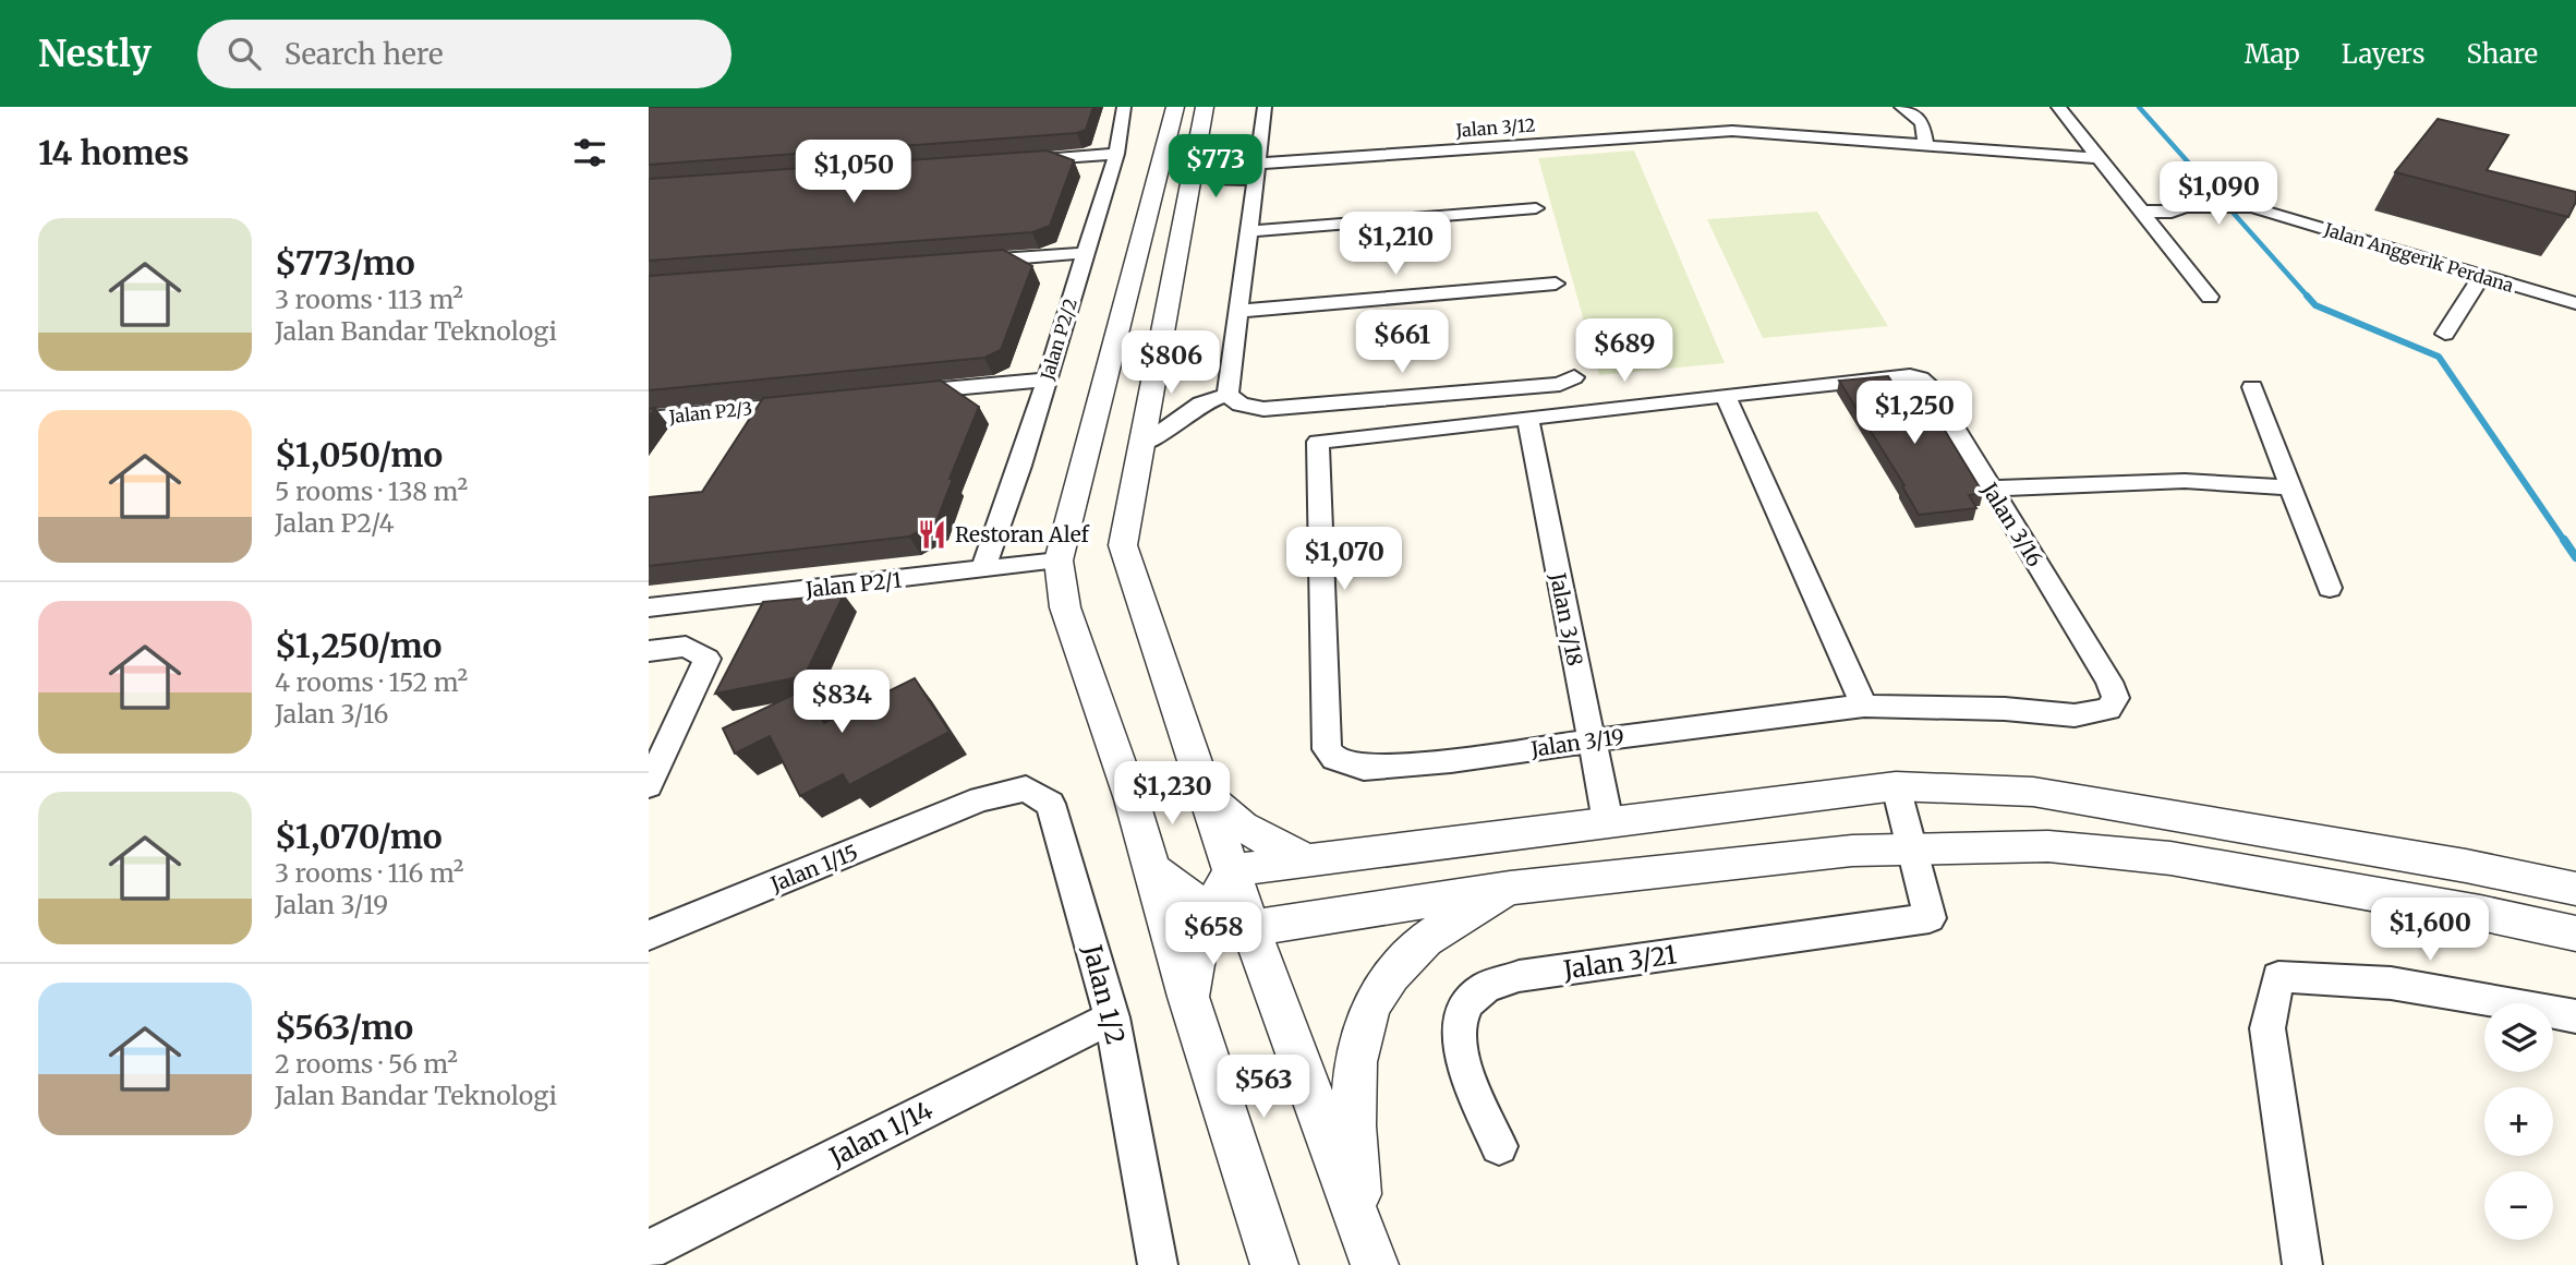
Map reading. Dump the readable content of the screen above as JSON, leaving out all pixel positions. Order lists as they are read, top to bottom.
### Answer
{
  "streets": {
    "street": [
      "Jalan 3/12",
      "Jalan Anggerik Perdana",
      "Jalan P2/2",
      "Jalan P2/3",
      "Jalan 3/16",
      "Jalan P2/1",
      "Jalan 3/18",
      "Jalan 3/19",
      "Jalan 1/15",
      "Jalan 3/21",
      "Jalan 1/2",
      "Jalan 1/14"
    ]
  },
  "crossings": [
    ["Jalan P2/2", "Jalan P2/1"],
    ["Jalan 3/16", "Jalan 3/19"],
    ["Jalan 3/18", "Jalan 3/19"],
    ["Jalan 1/15", "Jalan 1/2"],
    ["Jalan 1/2", "Jalan 1/14"]
  ],
  "places": {
    "restaurant": ["Restoran Alef"]
  },
  "page": {
    "header": "Nestly",
    "search": "Search here",
    "nav": ["Map", "Layers", "Share"],
    "heading": "14 homes",
    "price": [
      "$773",
      "$1,050",
      "$1,090",
      "$1,210",
      "$661",
      "$689",
      "$806",
      "$1,250",
      "$1,070",
      "$834",
      "$1,230",
      "$1,600",
      "$658",
      "$563"
    ],
    "list": [
      {
        "name": "$773/mo",
        "note": "3 rooms · 113 m² · Jalan Bandar Teknologi"
      },
      {
        "name": "$1,050/mo",
        "note": "5 rooms · 138 m² · Jalan P2/4"
      },
      {
        "name": "$1,250/mo",
        "note": "4 rooms · 152 m² · Jalan 3/16"
      },
      {
        "name": "$1,070/mo",
        "note": "3 rooms · 116 m² · Jalan 3/19"
      },
      {
        "name": "$563/mo",
        "note": "2 rooms · 56 m² · Jalan Bandar Teknologi"
      }
    ],
    "map_buttons": ["+", "−"]
  }
}
